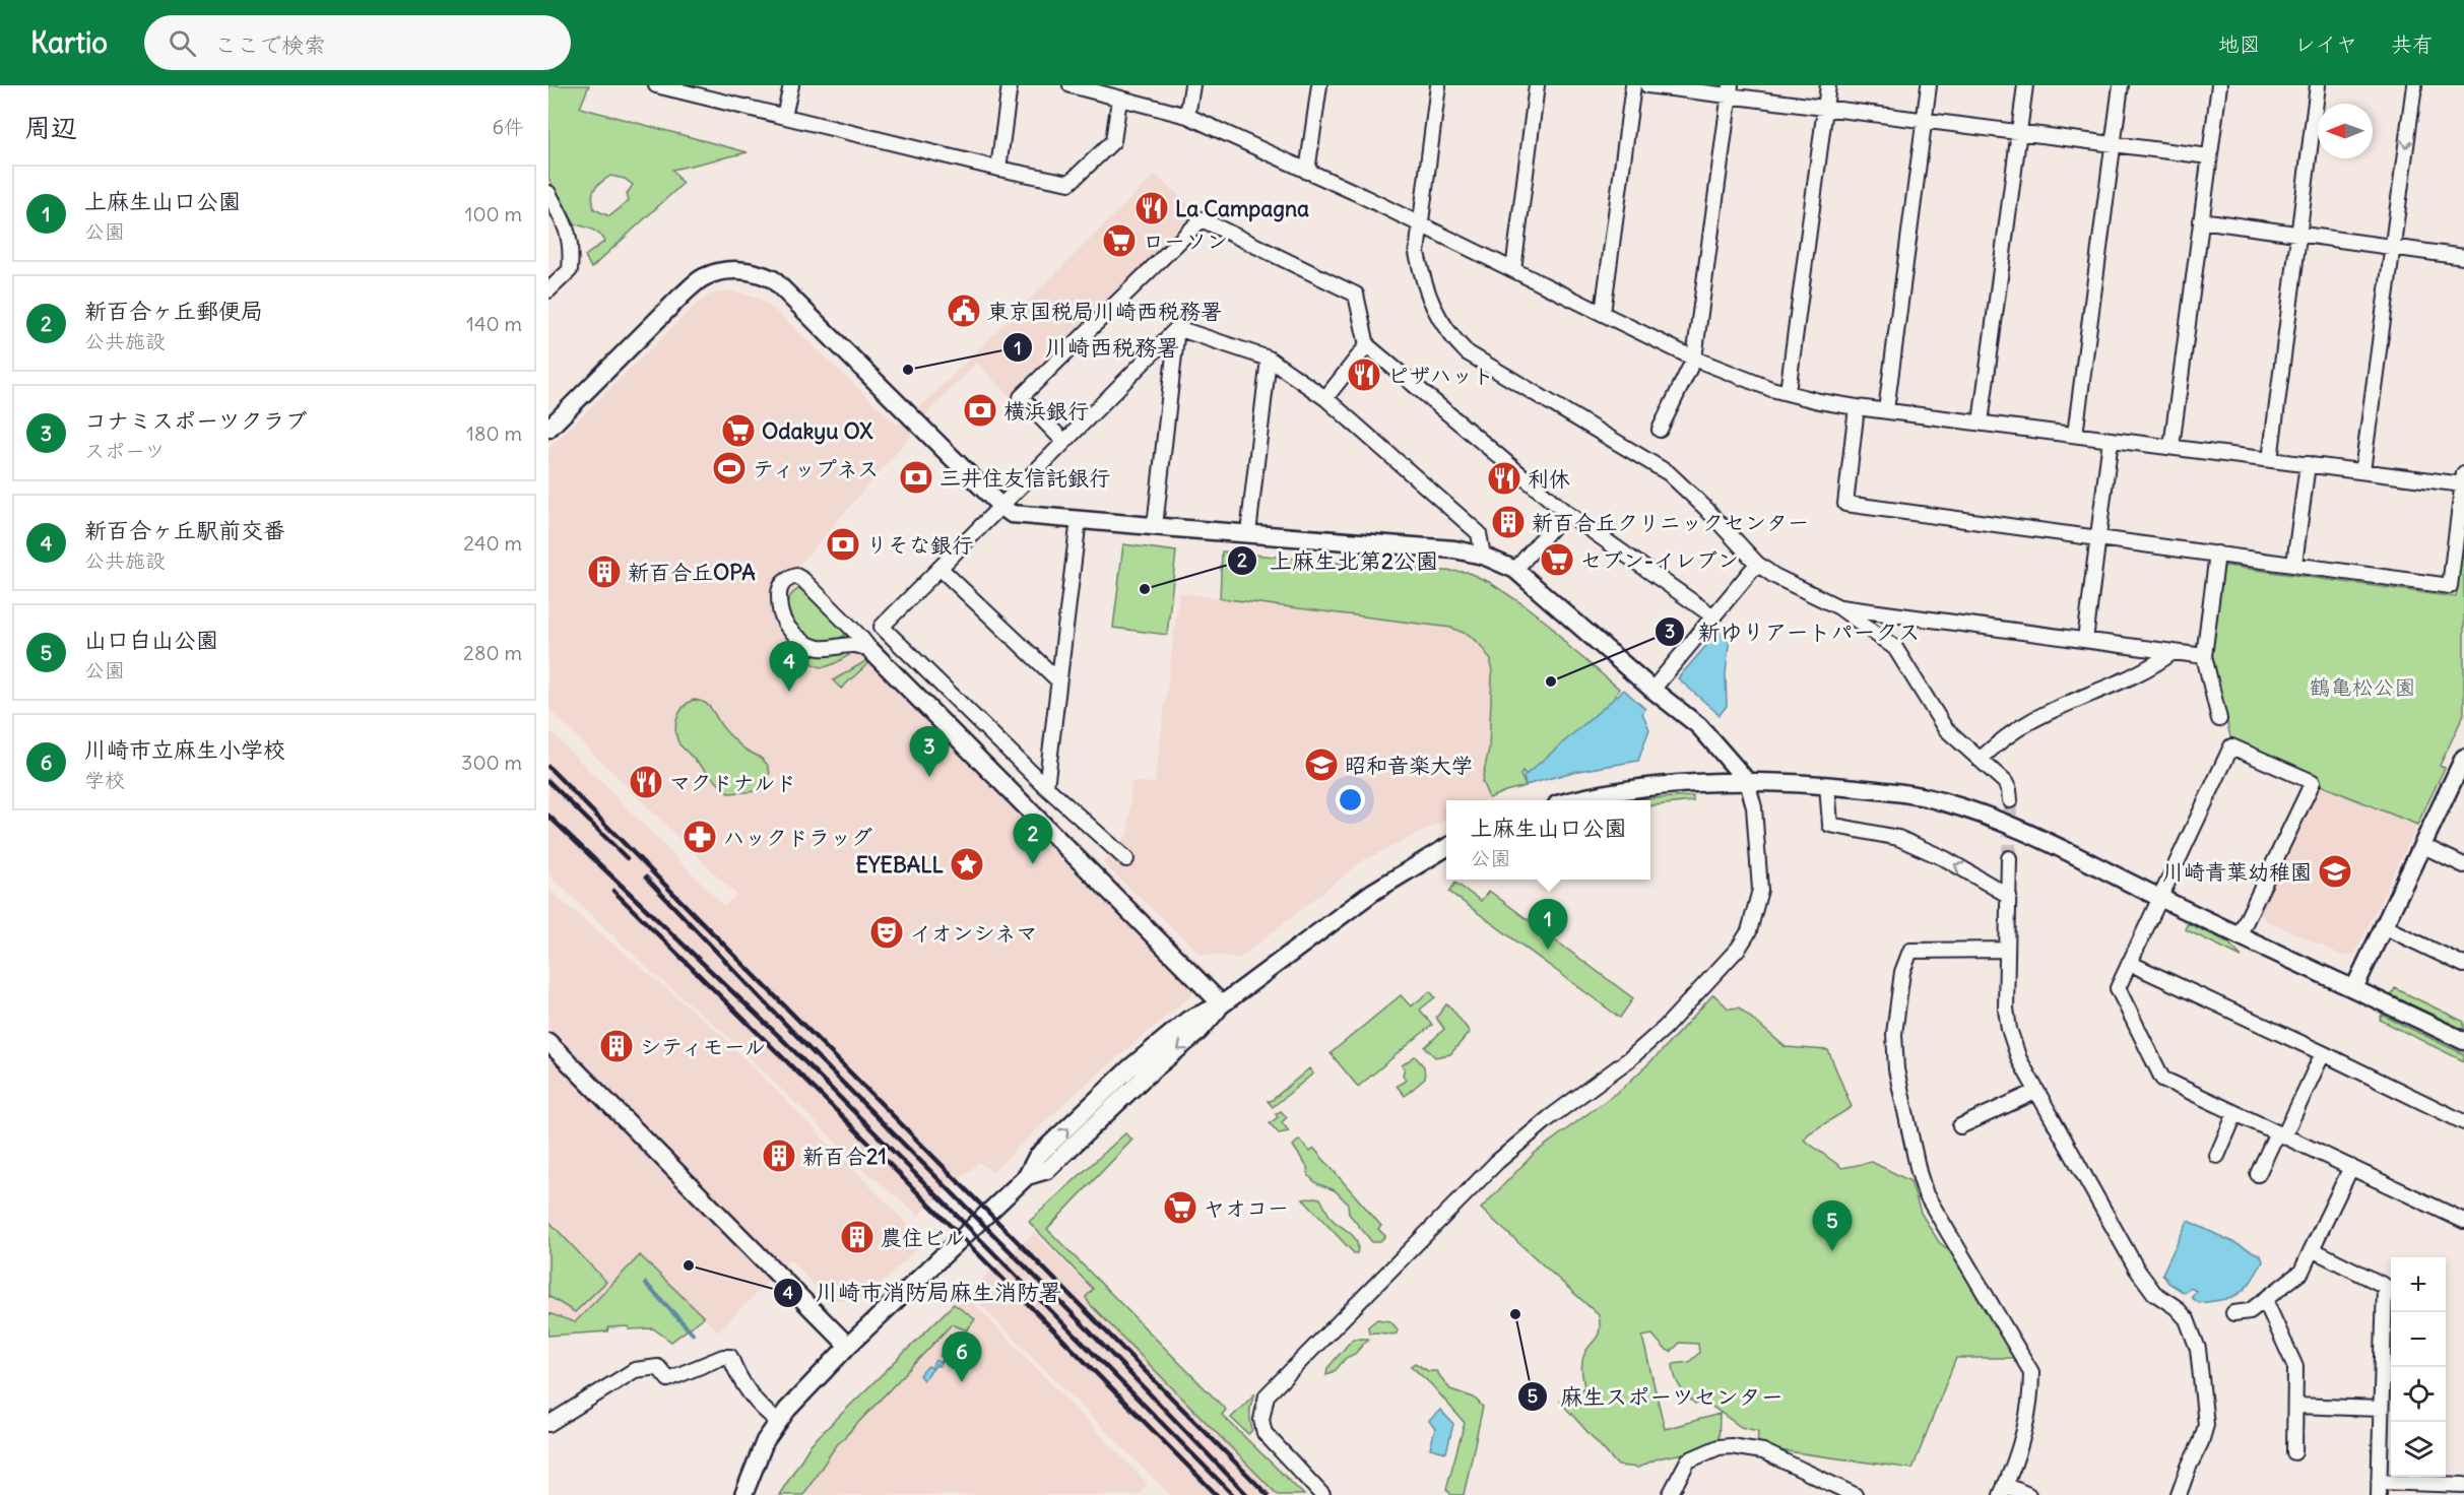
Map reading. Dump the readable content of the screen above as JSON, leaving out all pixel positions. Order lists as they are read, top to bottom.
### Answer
{
  "parks": ["鶴亀松公園"],
  "places": {
    "restaurant": [
      "La Campagna",
      "ピザハット",
      "利休",
      "マクドナルド"
    ],
    "supermarket": [
      "ローソン",
      "Odakyu OX",
      "セブン-イレブン",
      "ヤオコー"
    ],
    "public building": ["東京国税局川崎西税務署"],
    "other": [
      "川崎西税務署",
      "上麻生北第2公園",
      "新ゆりアートパークス",
      "川崎市消防局麻生消防署",
      "麻生スポーツセンター"
    ],
    "bank": ["横浜銀行", "三井住友信託銀行", "りそな銀行"],
    "sports": ["ティップネス"],
    "building": [
      "新百合丘クリニックセンター",
      "新百合丘OPA",
      "シティモール",
      "新百合21",
      "農住ビル"
    ],
    "school or university": ["昭和音楽大学", "川崎青葉幼稚園"],
    "pharmacy": ["ハックドラッグ"],
    "place": ["EYEBALL"],
    "theatre": ["イオンシネマ"]
  },
  "north": "left",
  "page": {
    "header": "Kartio",
    "search": "ここで検索",
    "nav": ["地図", "レイヤ", "共有"],
    "heading": ["周辺", "6件"],
    "list": [
      {
        "mark": "1",
        "name": "上麻生山口公園",
        "note": "公園",
        "value": "100 m"
      },
      {
        "mark": "2",
        "name": "新百合ヶ丘郵便局",
        "note": "公共施設",
        "value": "140 m"
      },
      {
        "mark": "3",
        "name": "コナミスポーツクラブ",
        "note": "スポーツ",
        "value": "180 m"
      },
      {
        "mark": "4",
        "name": "新百合ヶ丘駅前交番",
        "note": "公共施設",
        "value": "240 m"
      },
      {
        "mark": "5",
        "name": "山口白山公園",
        "note": "公園",
        "value": "280 m"
      },
      {
        "mark": "6",
        "name": "川崎市立麻生小学校",
        "note": "学校",
        "value": "300 m"
      }
    ],
    "pins": [
      "4",
      "3",
      "2",
      "1",
      "5",
      "6"
    ],
    "popup": ["上麻生山口公園", "公園"],
    "map_buttons": ["+", "−"]
  }
}
